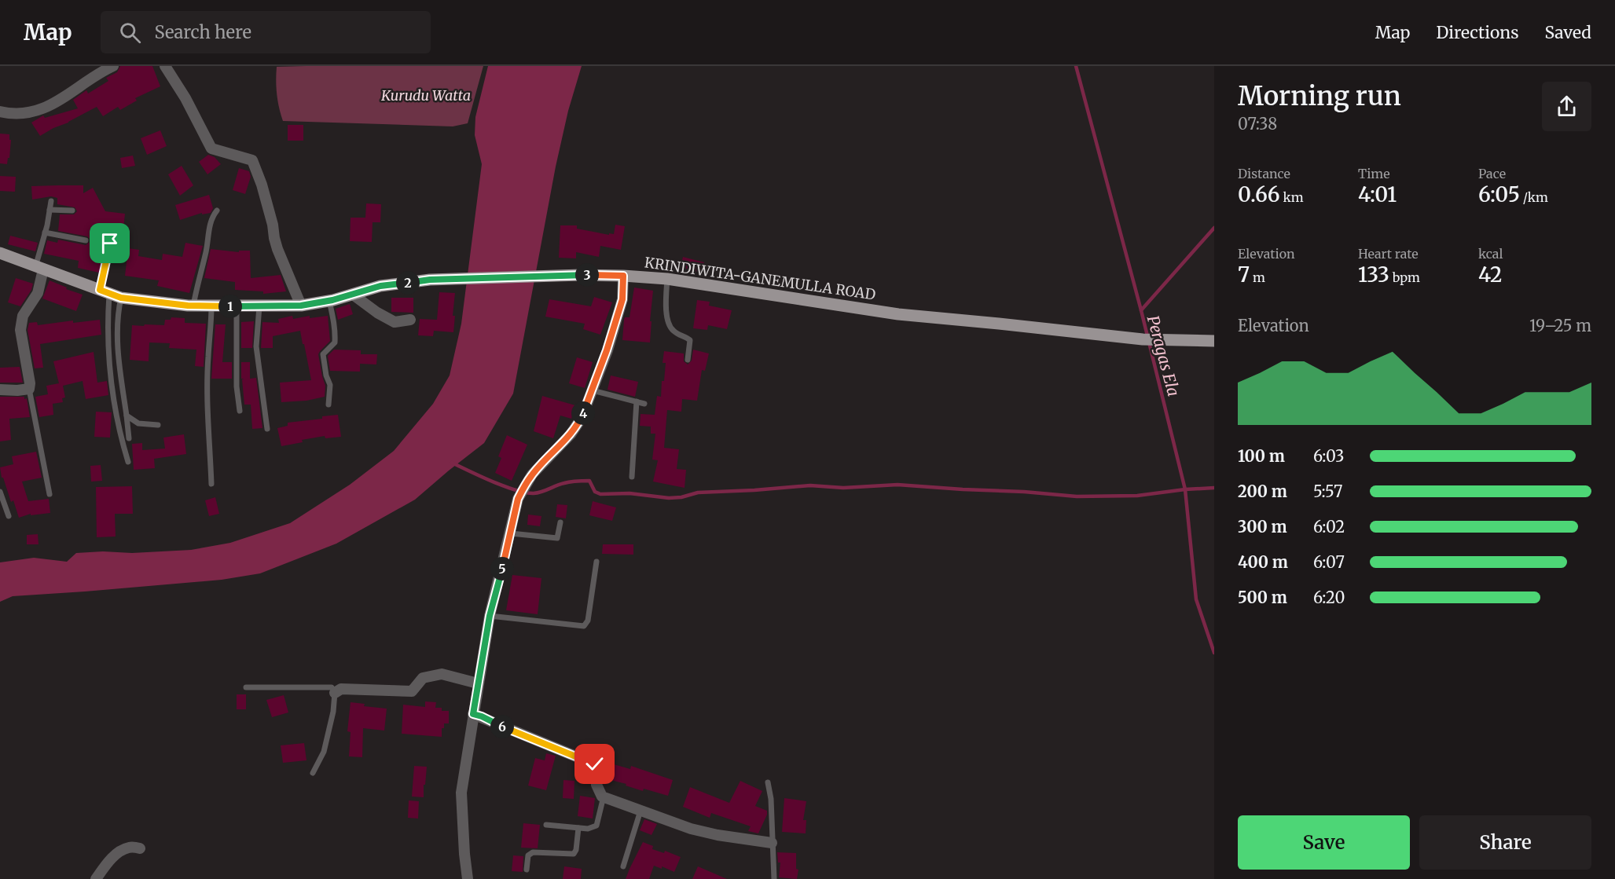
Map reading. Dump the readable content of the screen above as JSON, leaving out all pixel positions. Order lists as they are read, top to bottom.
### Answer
{
  "streets": {
    "main road": ["KRINDIWITA-GANEMULLA ROAD"]
  },
  "water": ["Peragas Ela"],
  "parks": ["Kurudu Watta"],
  "page": {
    "header": "Map",
    "search": "Search here",
    "nav": ["Map", "Directions", "Saved"],
    "heading": ["Morning run", "07:38"],
    "stats": [
      ["Distance", "0.66 km"],
      ["Time", "4:01"],
      ["Pace", "6:05 /km"],
      ["Elevation", "7 m"],
      ["Heart rate", "133 bpm"],
      ["kcal", "42"]
    ],
    "pins": [
      "3",
      "2",
      "1",
      "4",
      "5",
      "6"
    ],
    "chart": ["Elevation", "19–25 m"],
    "list": [
      {
        "name": "100 m",
        "note": "6:03"
      },
      {
        "name": "200 m",
        "note": "5:57"
      },
      {
        "name": "300 m",
        "note": "6:02"
      },
      {
        "name": "400 m",
        "note": "6:07"
      },
      {
        "name": "500 m",
        "note": "6:20"
      }
    ],
    "buttons": ["Save", "Share"]
  }
}
